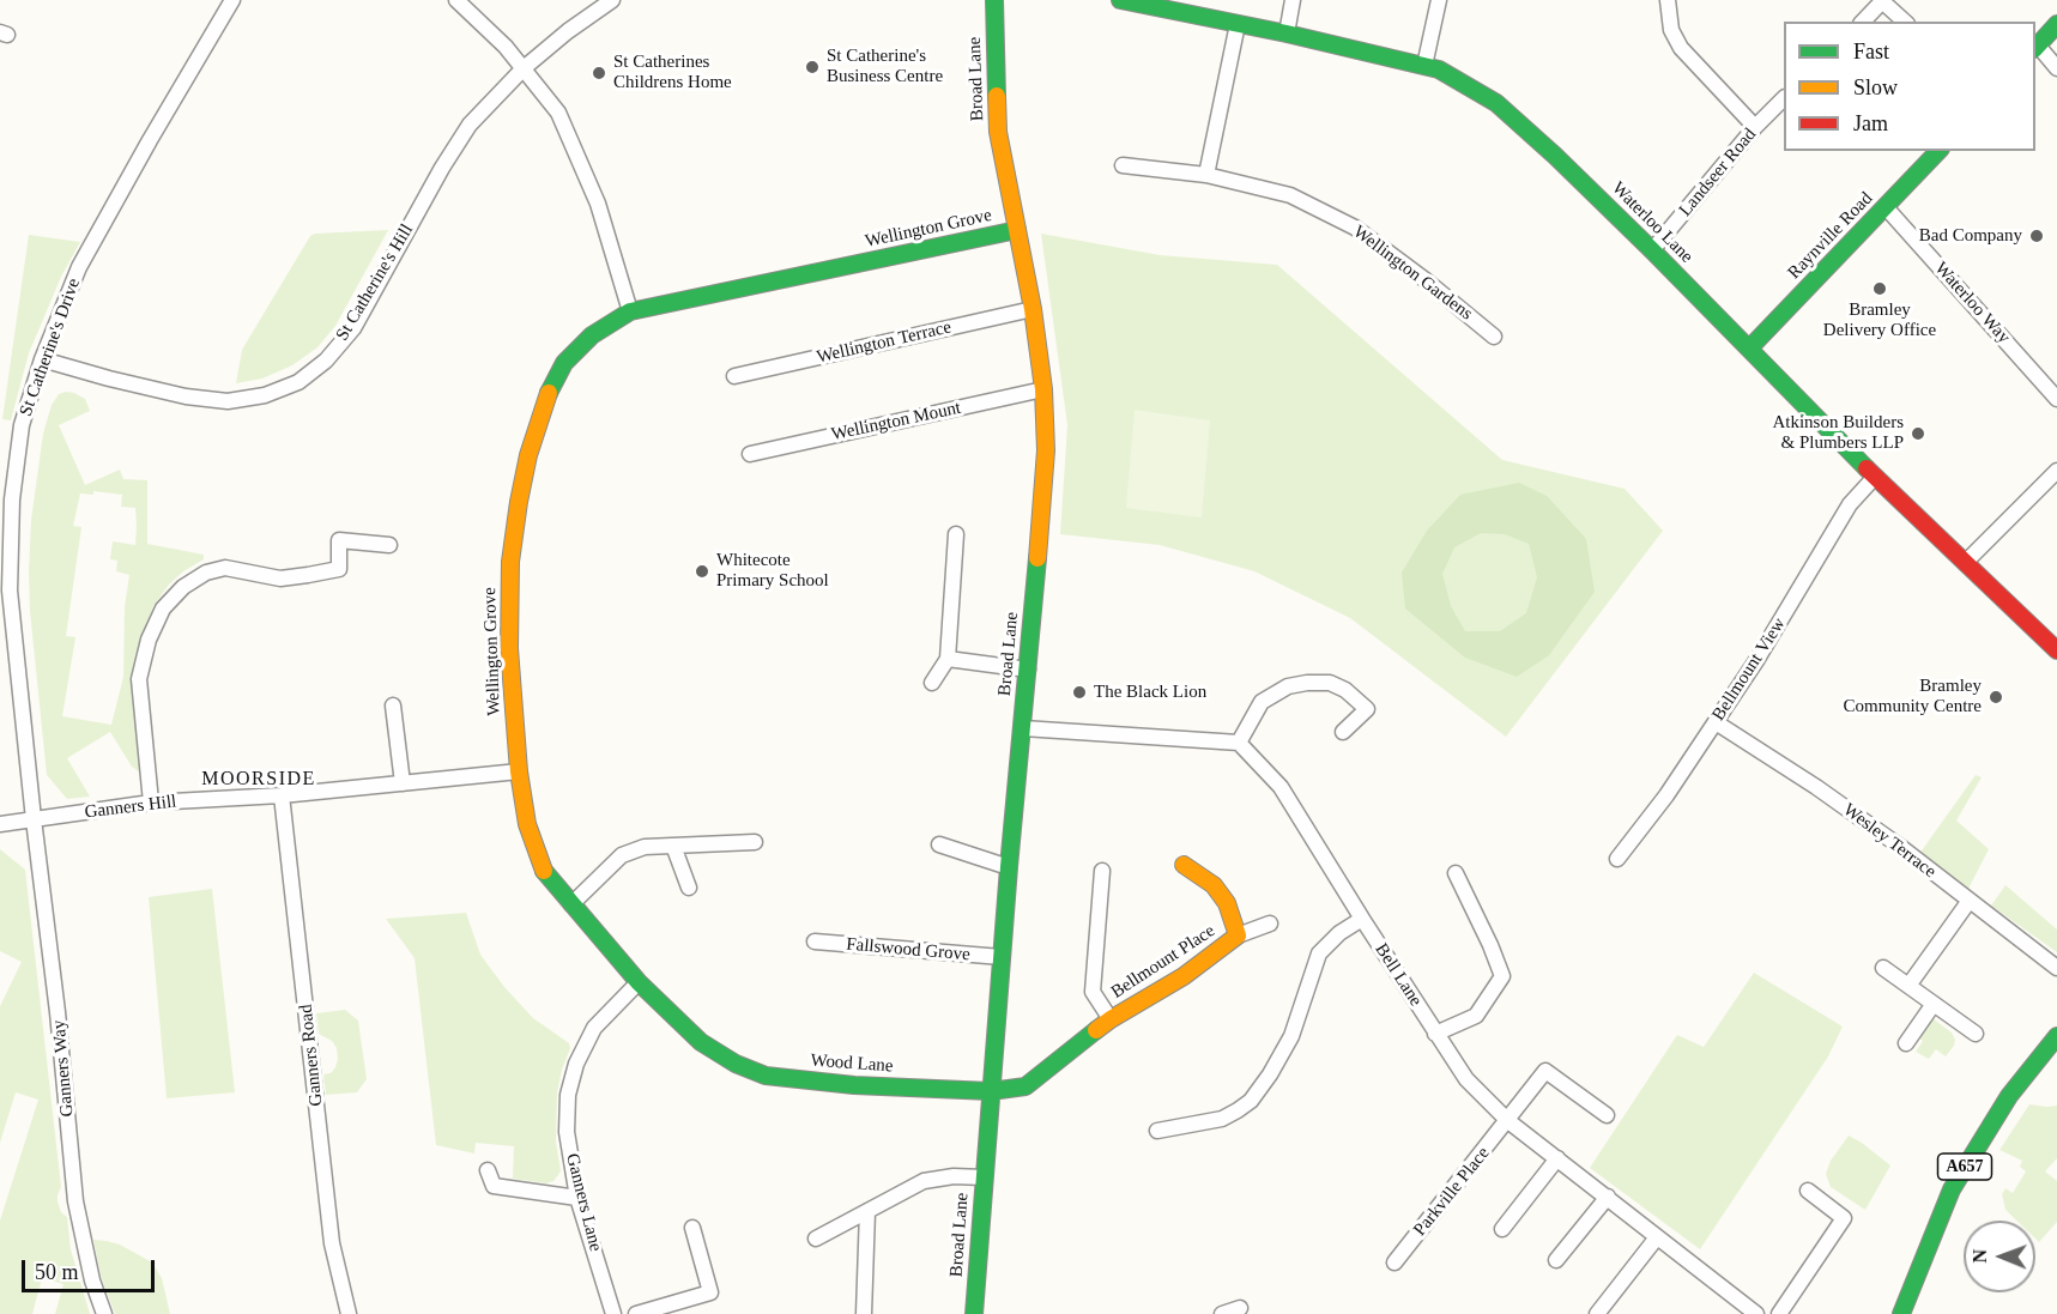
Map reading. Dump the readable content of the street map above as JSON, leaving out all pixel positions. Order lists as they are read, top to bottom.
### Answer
{
  "streets": {
    "street": [
      "Broad Lane",
      "Landseer Road",
      "Waterloo Lane",
      "Wellington Grove",
      "Raynville Road",
      "Wellington Gardens",
      "St Catherine's Hill",
      "Waterloo Way",
      "Wellington Terrace",
      "St Catherine's Drive",
      "Wellington Mount",
      "Bellmount View",
      "Ganners Hill",
      "Wesley Terrace",
      "Fallswood Grove",
      "Bellmount Place",
      "Bell Lane",
      "Ganners Road",
      "Wood Lane",
      "Ganners Way",
      "A657",
      "Parkville Place",
      "Ganners Lane"
    ]
  },
  "crossings": [
    ["Broad Lane", "Wellington Grove"],
    ["Broad Lane", "Wellington Terrace"],
    ["Broad Lane", "Wellington Mount"],
    ["Broad Lane", "Fallswood Grove"],
    ["Broad Lane", "Bellmount Place"],
    ["Broad Lane", "Wood Lane"],
    ["Landseer Road", "Waterloo Lane"],
    ["Waterloo Lane", "Raynville Road"],
    ["Waterloo Lane", "Bellmount View"],
    ["Wellington Grove", "Ganners Hill"],
    ["Wellington Grove", "Wood Lane"],
    ["Wellington Grove", "Ganners Lane"],
    ["Raynville Road", "Waterloo Way"],
    ["St Catherine's Hill", "St Catherine's Drive"],
    ["St Catherine's Drive", "Ganners Hill"],
    ["St Catherine's Drive", "Ganners Way"],
    ["Bellmount View", "Wesley Terrace"],
    ["Ganners Hill", "Ganners Road"],
    ["Ganners Hill", "Ganners Way"],
    ["Bellmount Place", "Wood Lane"],
    ["Bell Lane", "Parkville Place"]
  ],
  "districts": ["MOORSIDE"],
  "places": [
    "St Catherine's Business Centre",
    "St Catherines Childrens Home",
    "Bad Company",
    "Bramley Delivery Office",
    "Atkinson Builders & Plumbers LLP",
    "Whitecote Primary School",
    "The Black Lion",
    "Bramley Community Centre"
  ],
  "legend": ["Fast", "Slow", "Jam"],
  "scale_bar": "50 m",
  "north": "left"
}
